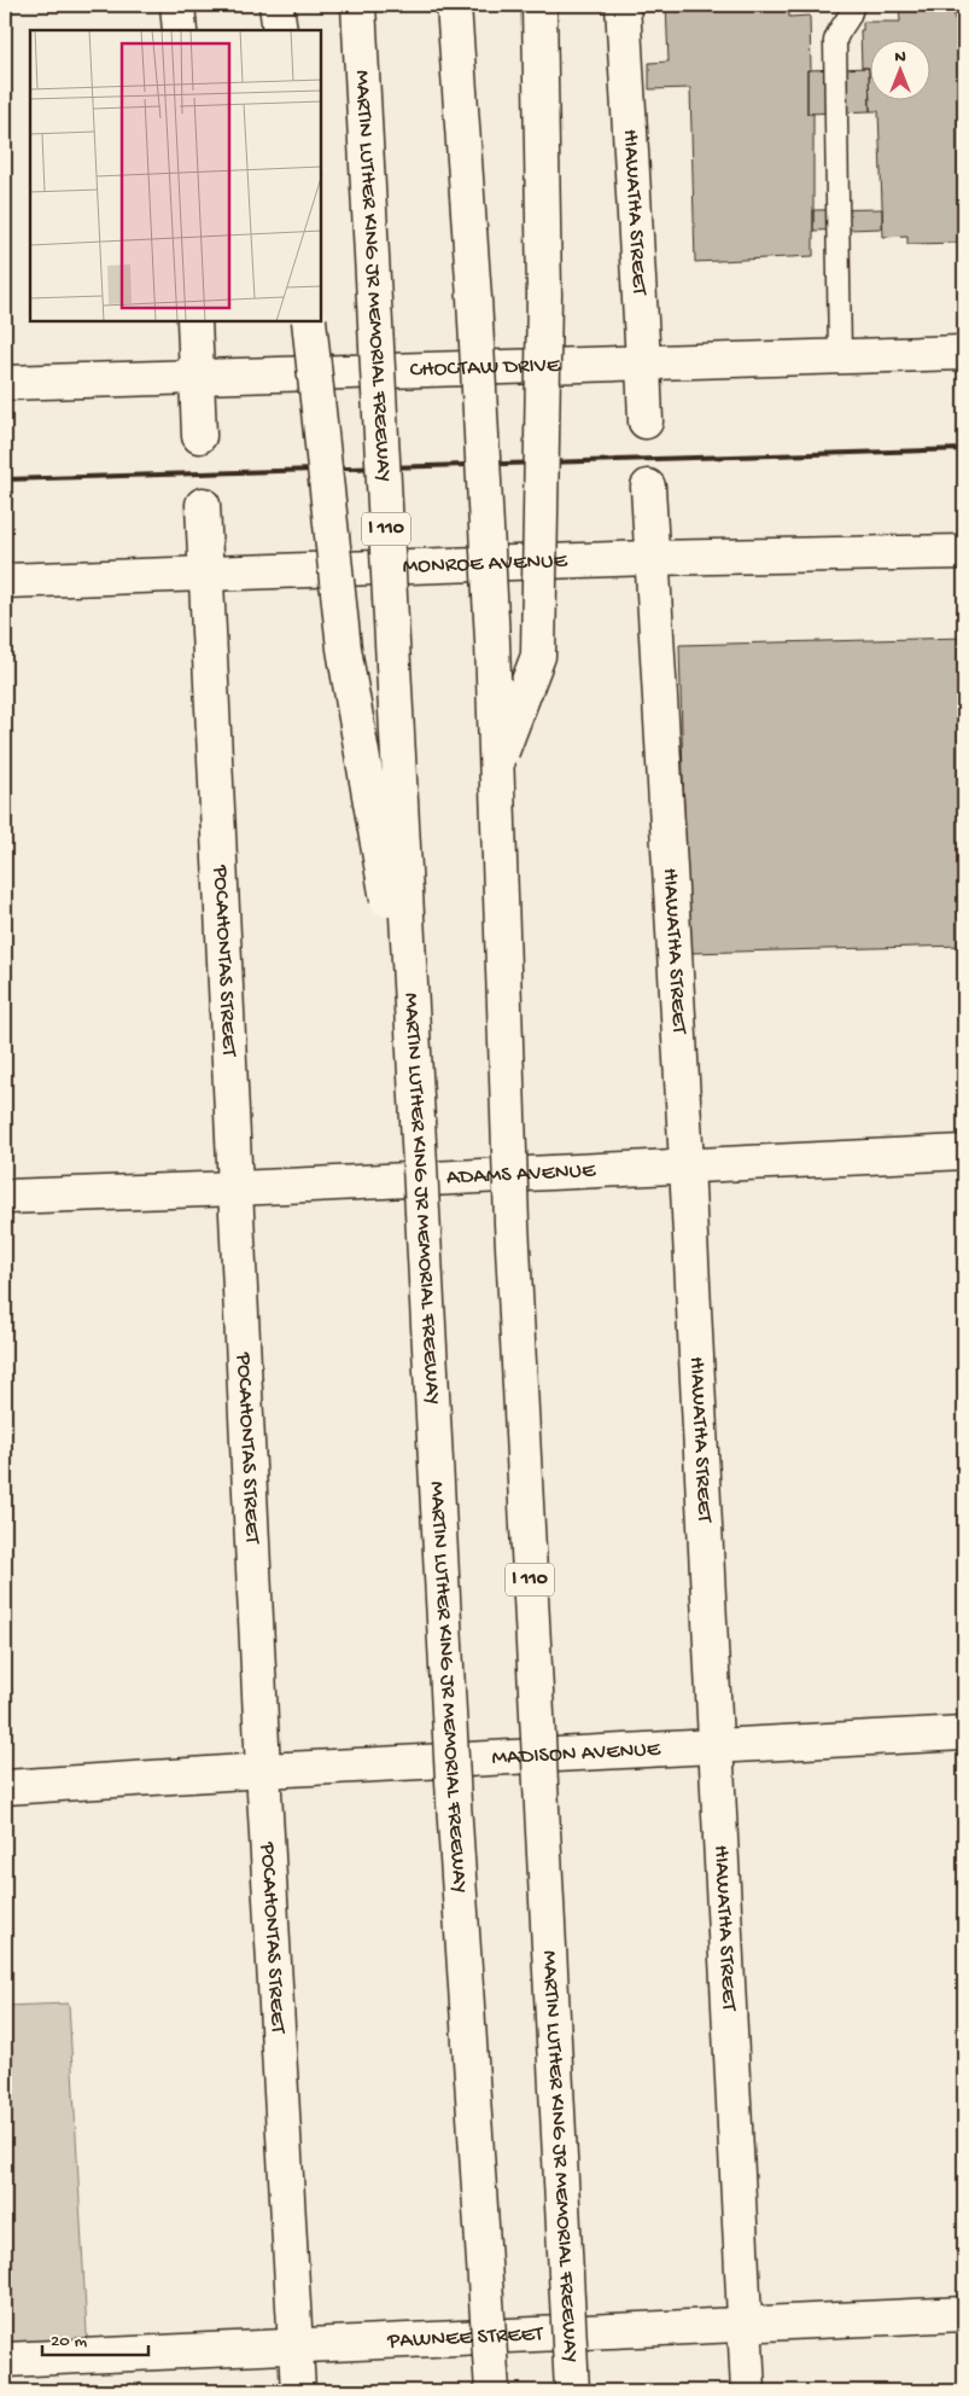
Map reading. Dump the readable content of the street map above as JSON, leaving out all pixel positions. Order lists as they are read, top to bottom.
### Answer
{
  "streets": {
    "main road": [
      "HIAWATHA STREET",
      "MARTIN LUTHER KING JR MEMORIAL FREEWAY",
      "CHOCTAW DRIVE",
      "I 110",
      "MONROE AVENUE",
      "POCAHONTAS STREET",
      "ADAMS AVENUE",
      "MADISON AVENUE",
      "PAWNEE STREET"
    ]
  },
  "crossings": [
    ["HIAWATHA STREET", "CHOCTAW DRIVE"],
    ["HIAWATHA STREET", "MONROE AVENUE"],
    ["HIAWATHA STREET", "ADAMS AVENUE"],
    ["HIAWATHA STREET", "MADISON AVENUE"],
    ["HIAWATHA STREET", "PAWNEE STREET"],
    ["MONROE AVENUE", "POCAHONTAS STREET"],
    ["POCAHONTAS STREET", "ADAMS AVENUE"],
    ["POCAHONTAS STREET", "MADISON AVENUE"],
    ["POCAHONTAS STREET", "PAWNEE STREET"]
  ],
  "scale_bar": "20 m",
  "north": "top"
}
